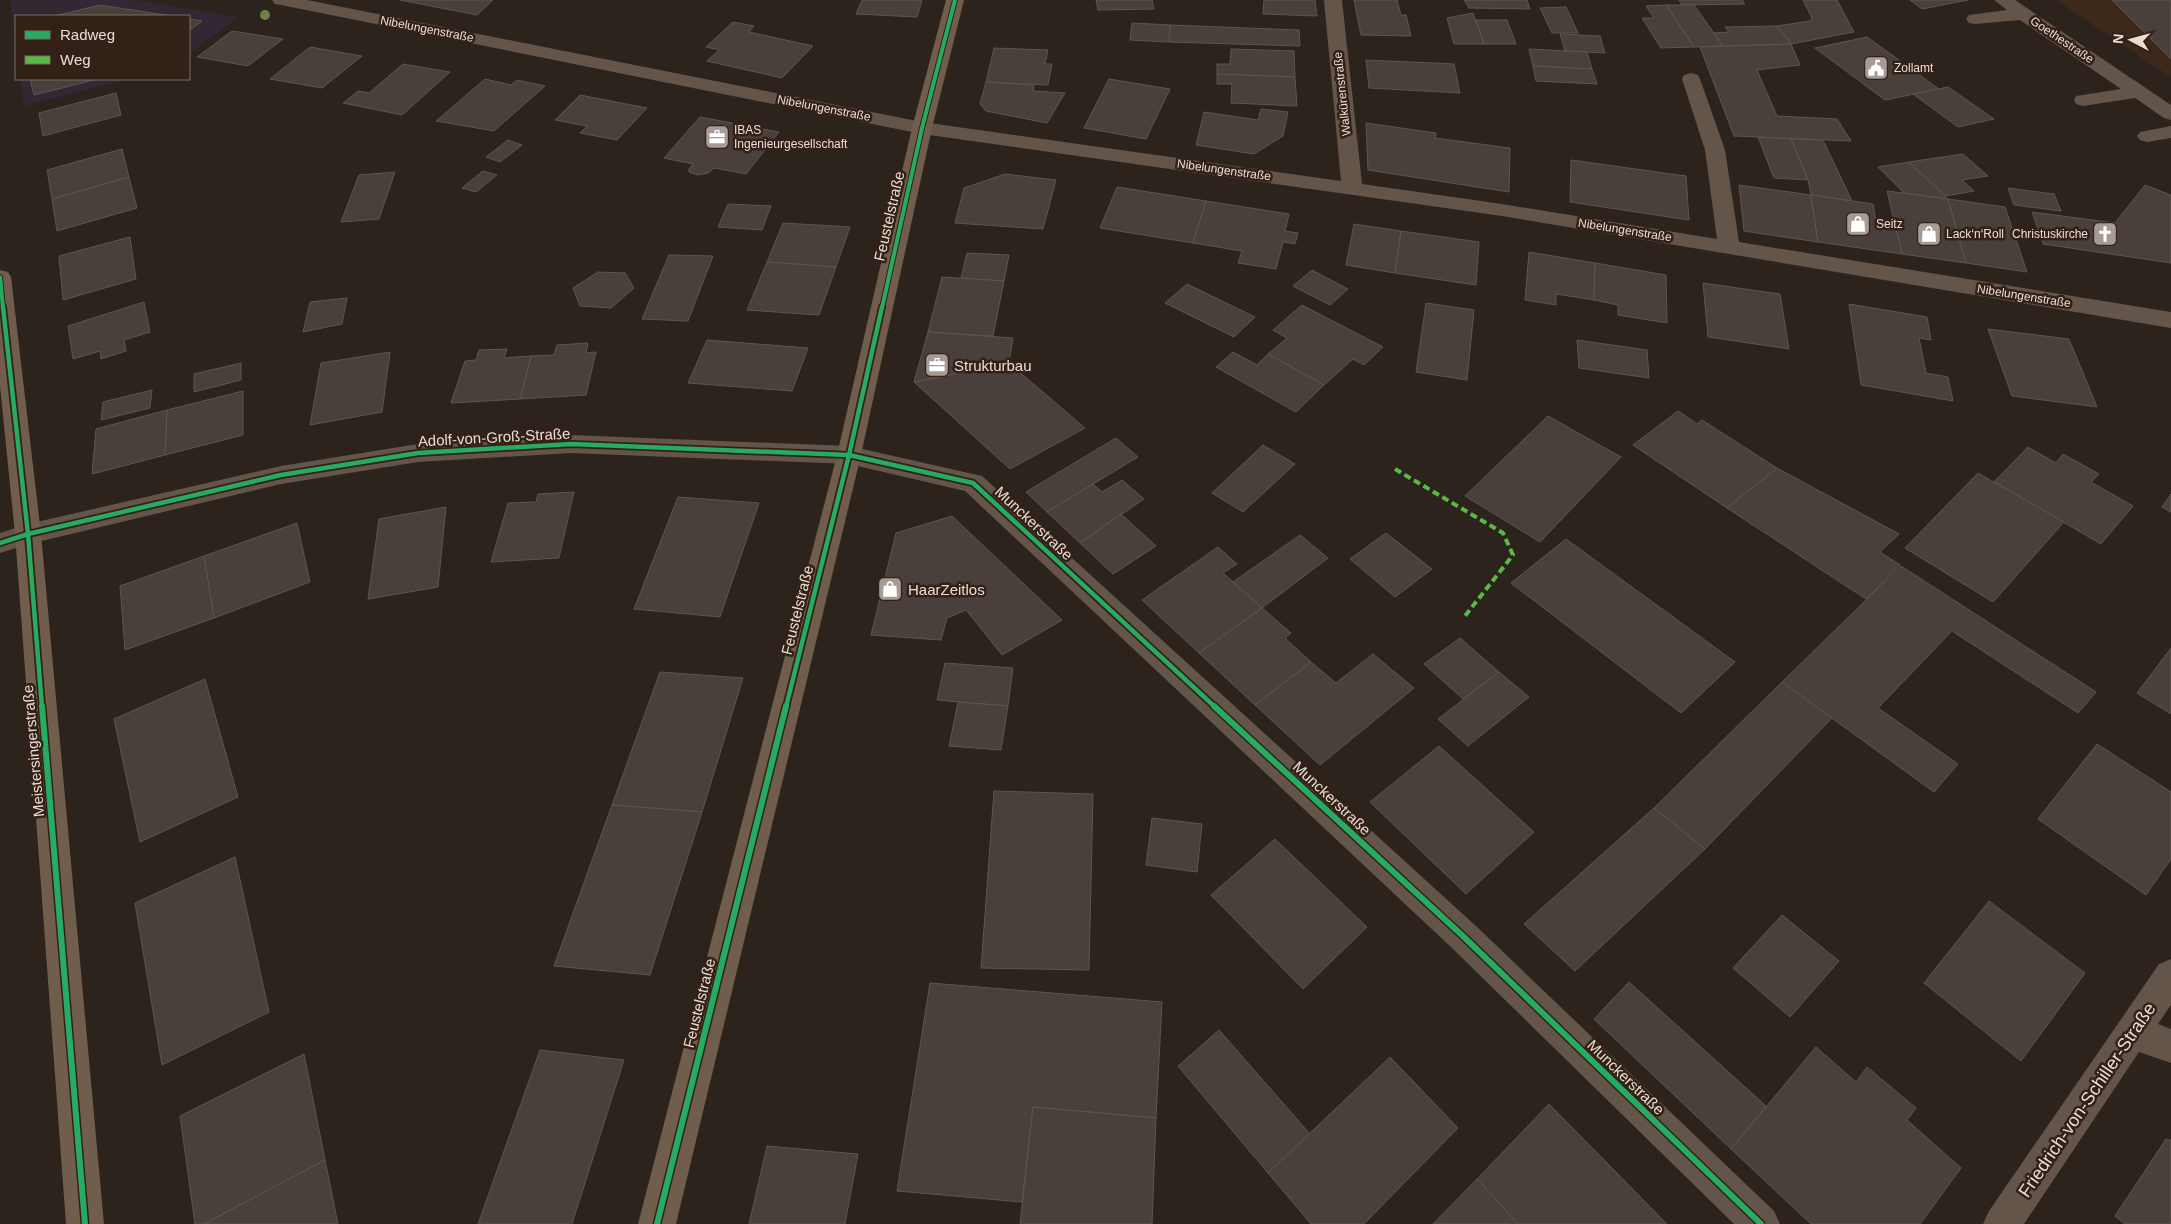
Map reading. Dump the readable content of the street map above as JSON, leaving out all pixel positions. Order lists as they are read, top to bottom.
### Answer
{
  "streets": {
    "main road": ["Feustelstraße", "Meistersingerstraße"],
    "street": [
      "Nibelungenstraße",
      "Goethestraße",
      "Walkürenstraße",
      "Adolf-von-Groß-Straße",
      "Munckerstraße",
      "Friedrich-von-Schiller-Straße"
    ]
  },
  "crossings": [
    ["Nibelungenstraße", "Walkürenstraße"],
    ["Nibelungenstraße", "Feustelstraße"],
    ["Feustelstraße", "Adolf-von-Groß-Straße"],
    ["Feustelstraße", "Munckerstraße"],
    ["Adolf-von-Groß-Straße", "Munckerstraße"],
    ["Adolf-von-Groß-Straße", "Meistersingerstraße"]
  ],
  "places": {
    "public building": ["Zollamt"],
    "office": ["IBAS Ingenieurgesellschaft", "Strukturbau"],
    "shop": ["Seitz", "Lack‘n‘Roll", "HaarZeitlos"],
    "church": ["Christuskirche"]
  },
  "legend": ["Radweg", "Weg"],
  "north": "left"
}
